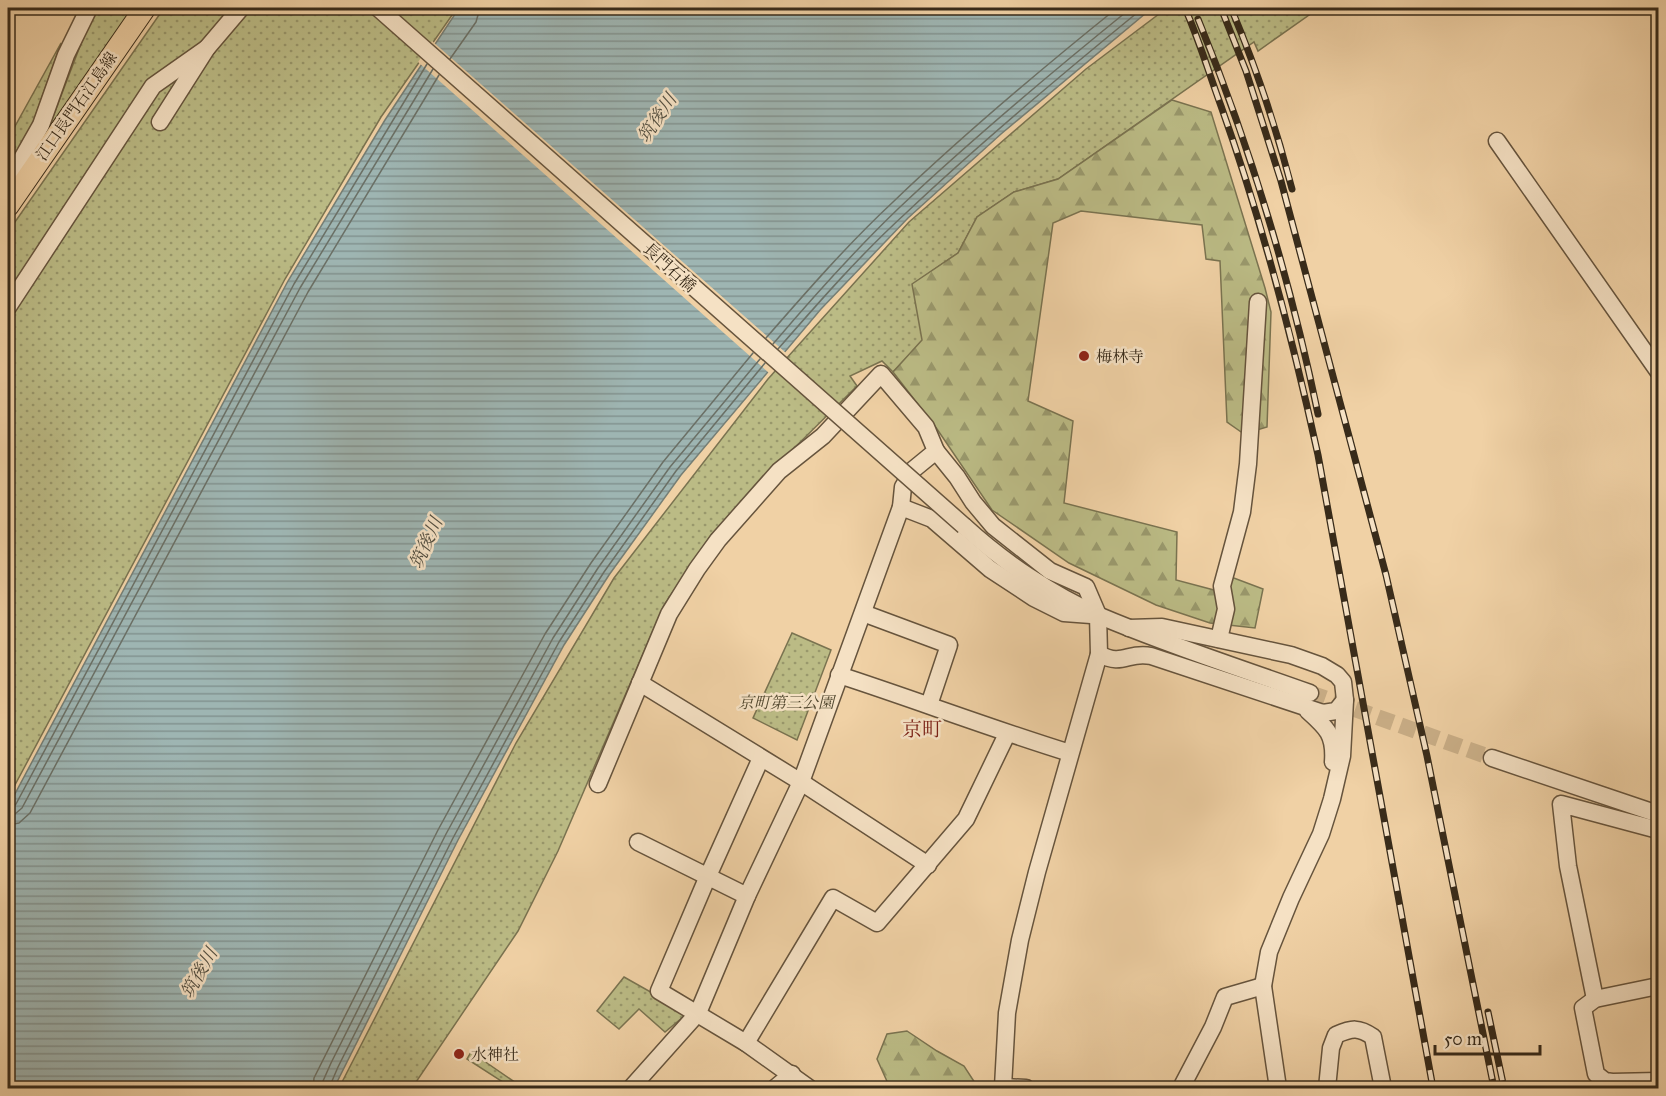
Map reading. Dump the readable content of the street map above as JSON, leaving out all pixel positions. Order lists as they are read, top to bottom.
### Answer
{
  "streets": {
    "main road": ["江口長門石江島線"],
    "street": ["長門石橋"]
  },
  "districts": ["京町"],
  "water": ["筑後川"],
  "parks": ["京町第三公園"],
  "places": ["梅林寺", "水神社"],
  "scale_bar": "50 m"
}
